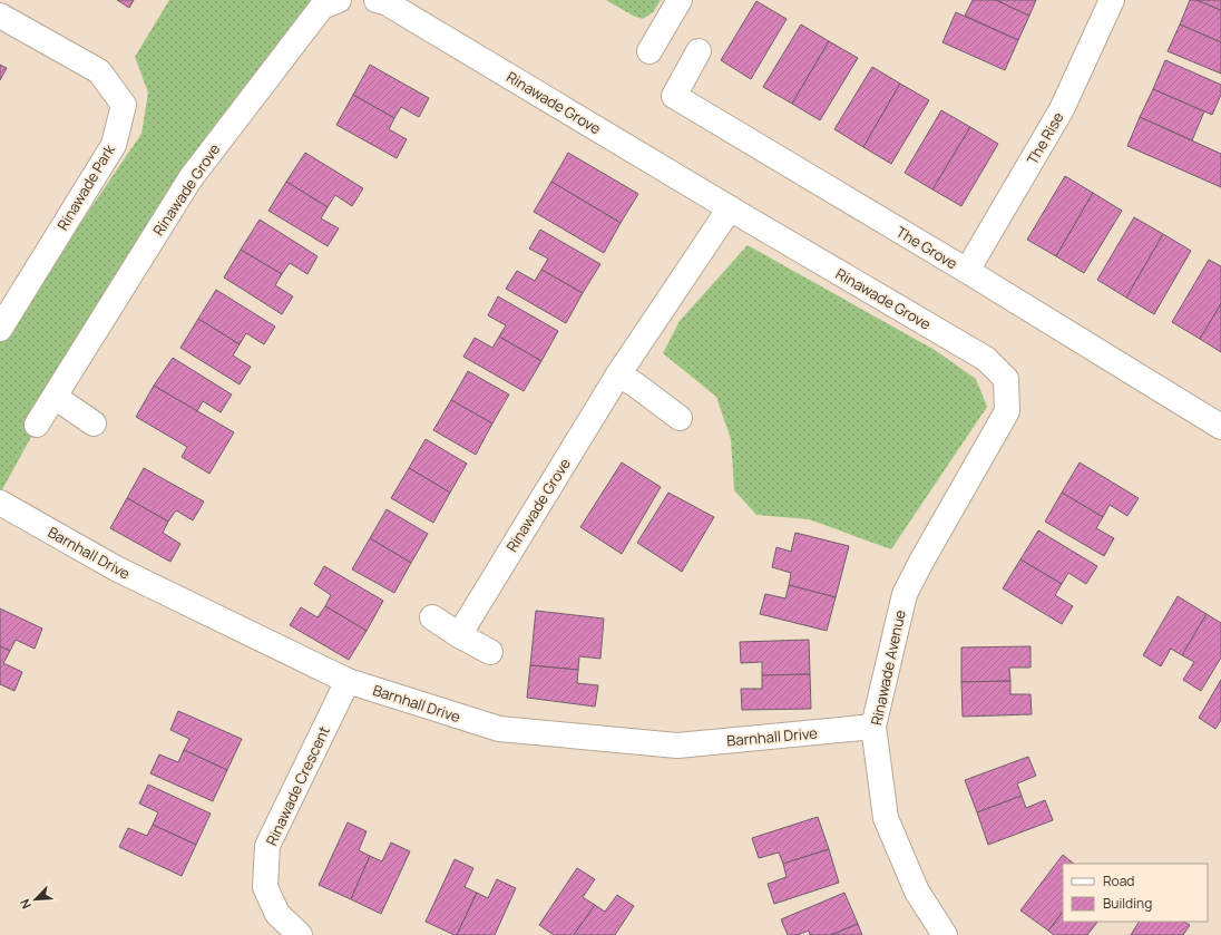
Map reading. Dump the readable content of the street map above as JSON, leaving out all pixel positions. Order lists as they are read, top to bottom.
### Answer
{
  "streets": {
    "street": [
      "Rinawade Grove",
      "The Rise",
      "Rinawade Park",
      "The Grove",
      "Barnhall Drive",
      "Rinawade Avenue",
      "Rinawade Crescent"
    ]
  },
  "crossings": [
    ["Rinawade Grove", "Rinawade Avenue"],
    ["The Rise", "The Grove"],
    ["Barnhall Drive", "Rinawade Avenue"],
    ["Barnhall Drive", "Rinawade Crescent"]
  ],
  "legend": ["Road", "Building"],
  "north": "bottom left"
}
